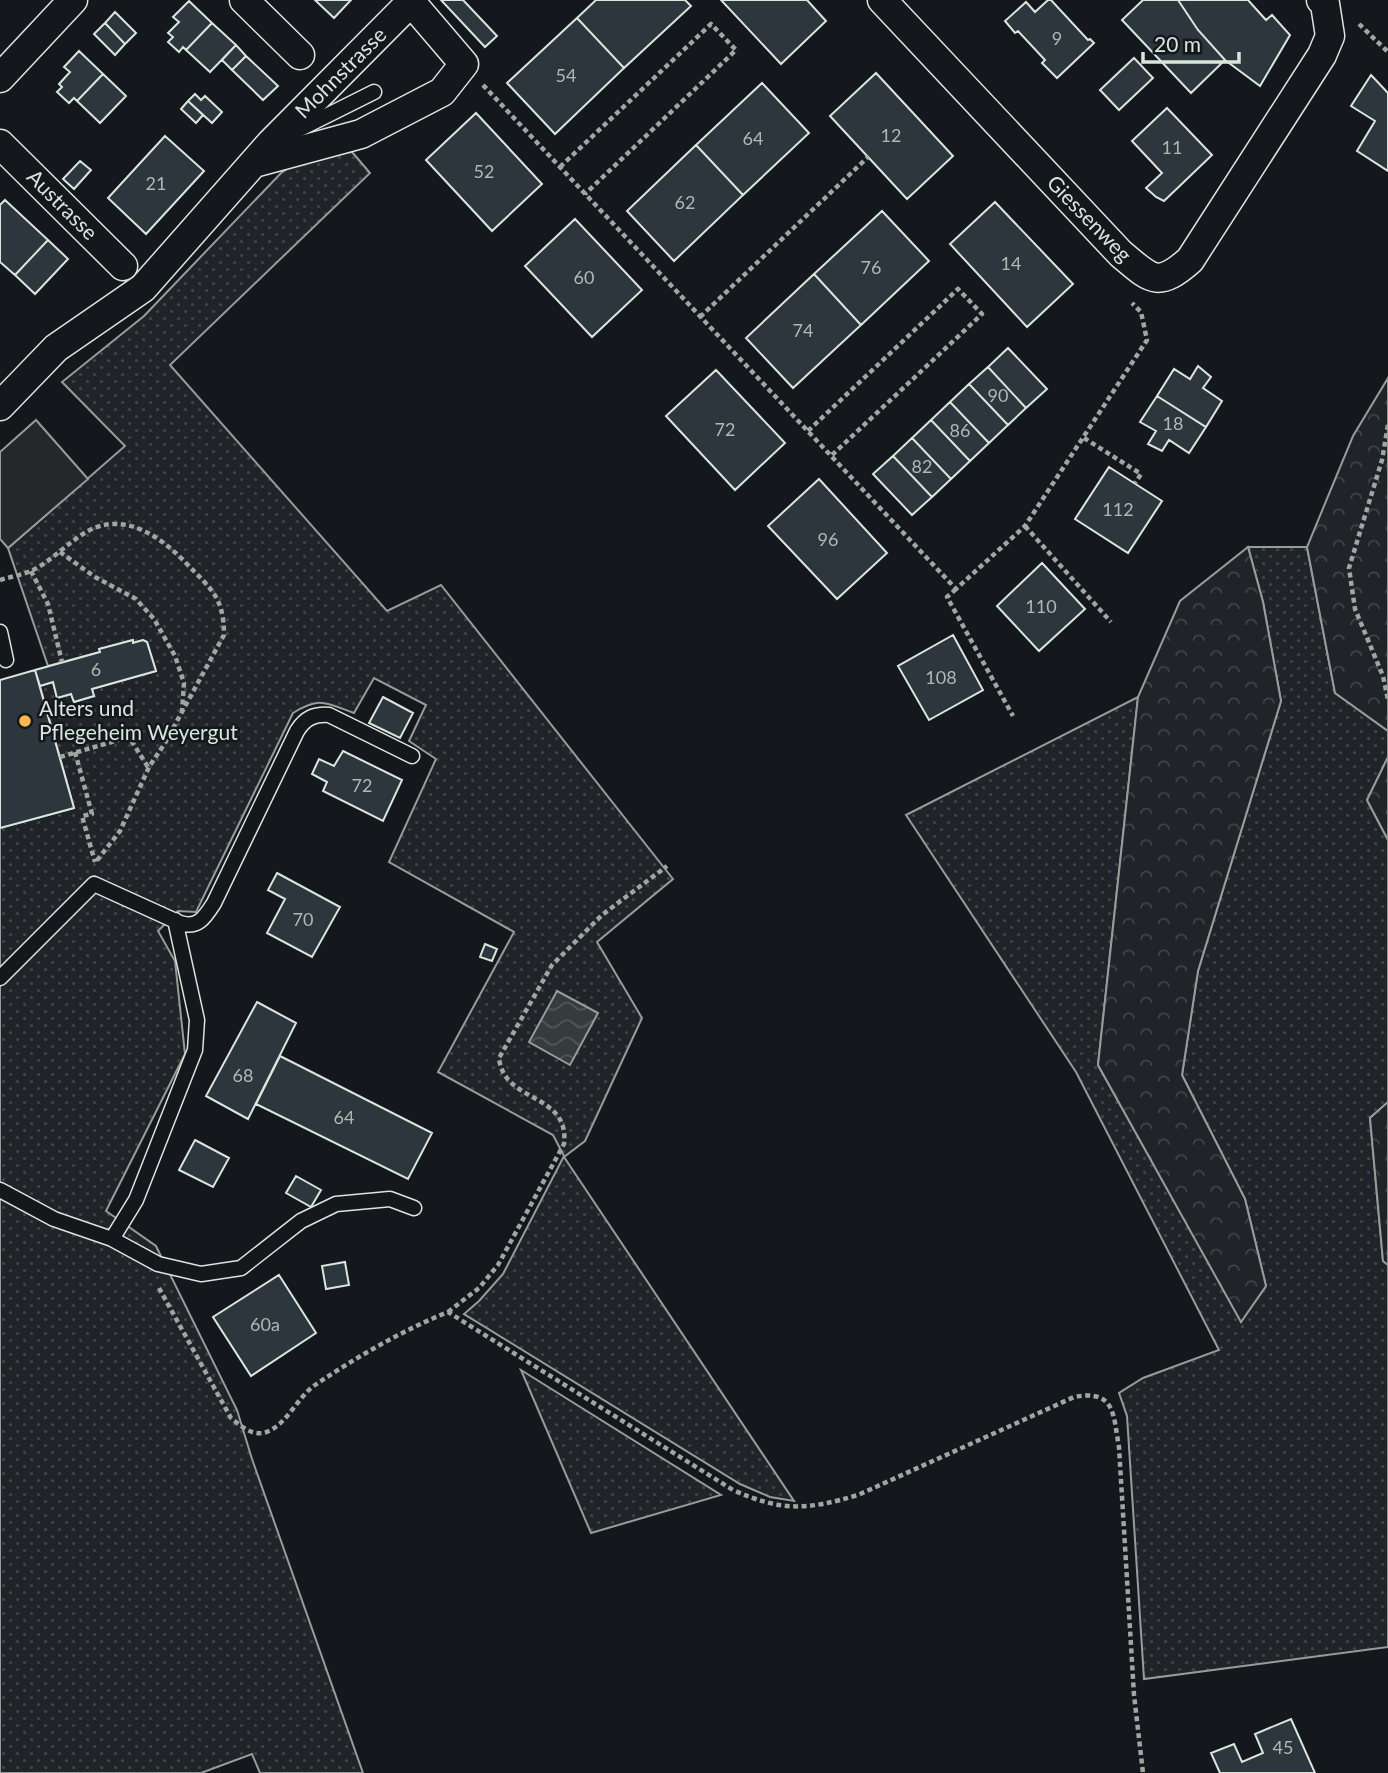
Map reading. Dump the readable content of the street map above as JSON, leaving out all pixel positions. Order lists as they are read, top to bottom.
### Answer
{
  "streets": {
    "street": ["Mohnstrasse", "Austrasse", "Giessenweg"]
  },
  "places": ["Alters und Pflegeheim Weyergut"],
  "house_numbers": [
    "9",
    "54",
    "12",
    "64",
    "11",
    "52",
    "21",
    "62",
    "14",
    "76",
    "60",
    "74",
    "90",
    "18",
    "72",
    "86",
    "82",
    "112",
    "96",
    "110",
    "6",
    "108",
    "72",
    "70",
    "68",
    "64",
    "60a",
    "45"
  ],
  "scale_bar": "20 m"
}
